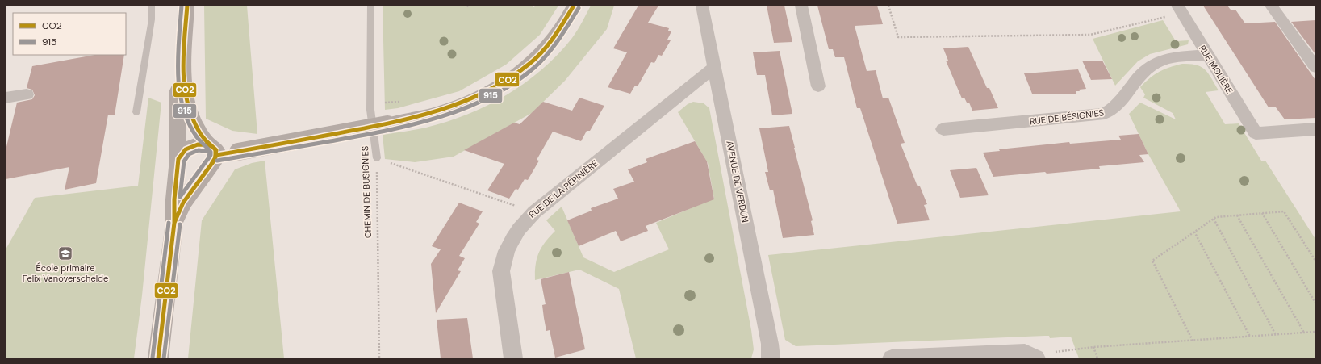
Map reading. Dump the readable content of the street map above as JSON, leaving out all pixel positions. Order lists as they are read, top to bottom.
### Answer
{
  "streets": {
    "street": [
      "RUE MOLIÈRE",
      "RUE DE BÉSIGNIES",
      "AVENUE DE VERDUN",
      "RUE DE LA PÉPINIÈRE"
    ],
    "lane": ["CHEMIN DE BUSIGNIES"]
  },
  "crossings": [
    ["RUE MOLIÈRE", "RUE DE BÉSIGNIES"],
    ["AVENUE DE VERDUN", "RUE DE LA PÉPINIÈRE"]
  ],
  "places": {
    "school or university": ["École primaire Felix Vanoverschelde"]
  },
  "lines": ["transit line CO2", "transit line 915"],
  "legend": ["CO2", "915"]
}
